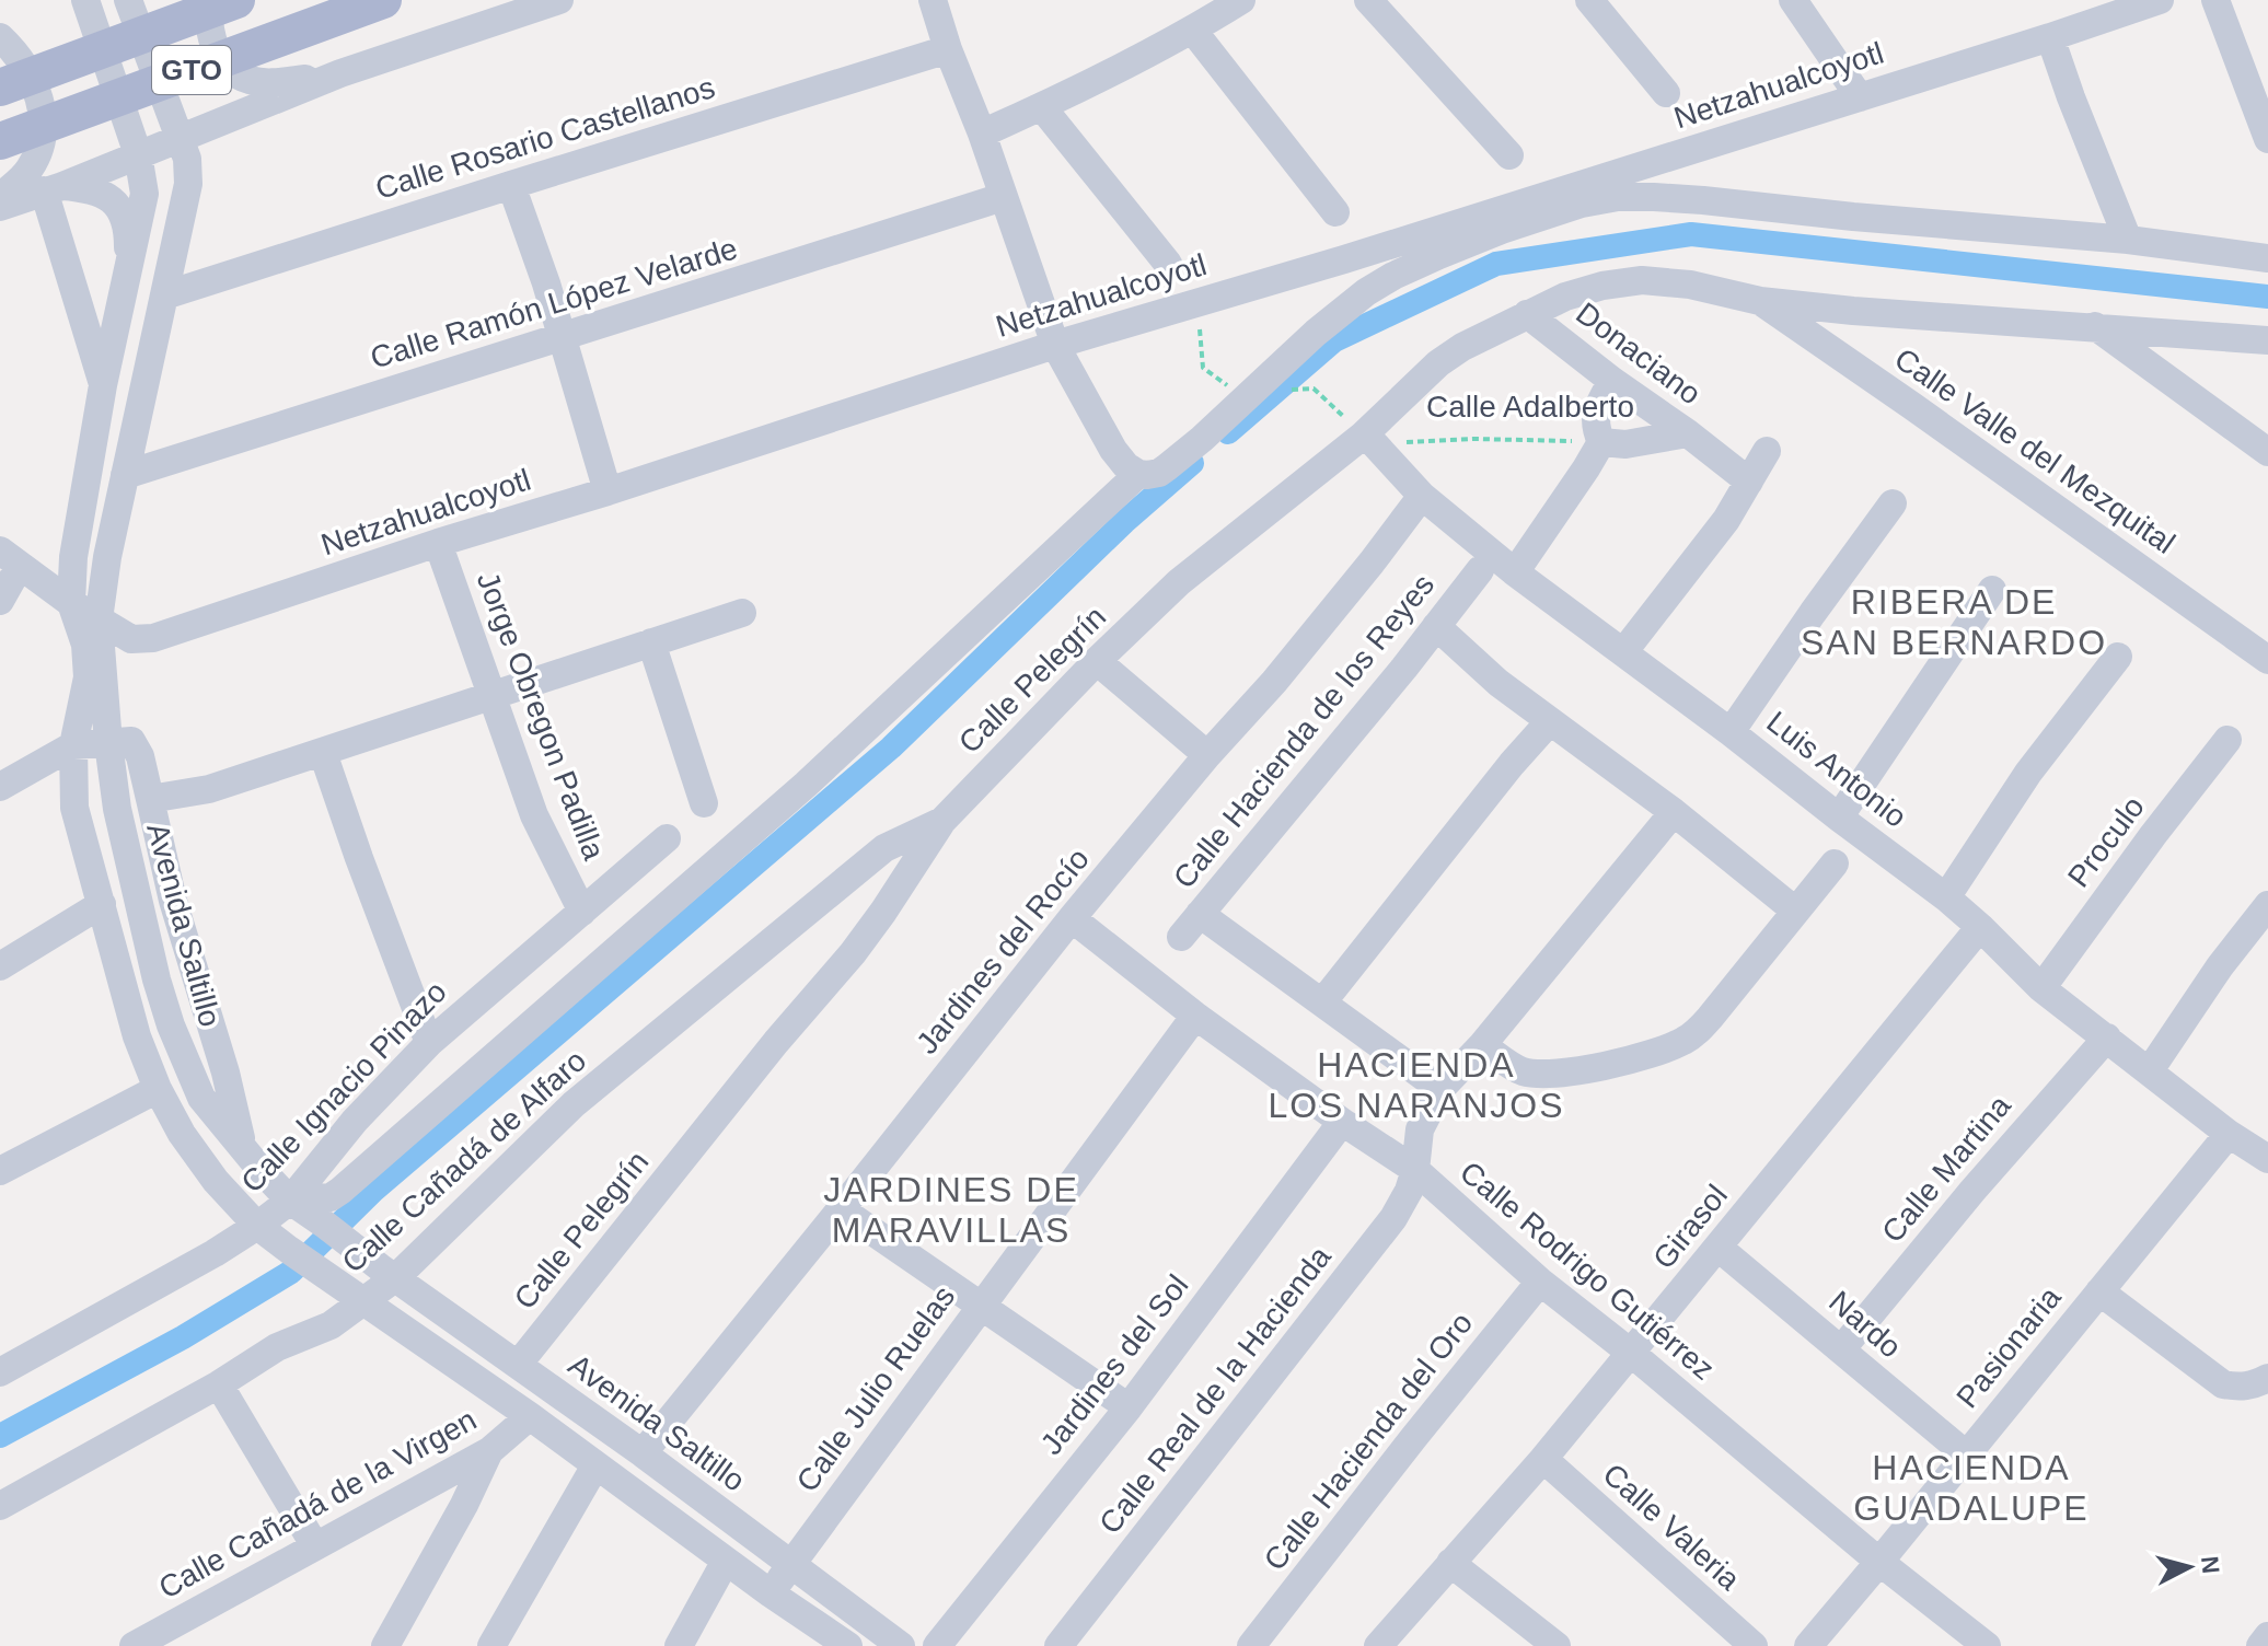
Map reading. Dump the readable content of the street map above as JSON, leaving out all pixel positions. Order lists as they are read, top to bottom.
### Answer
{
  "streets": {
    "main road": ["GTO"],
    "street": [
      "Netzahualcoyotl",
      "Calle Rosario Castellanos",
      "Calle Ramón López Velarde",
      "Donaciano",
      "Calle Adalberto",
      "Calle Valle del Mezquital",
      "Calle Pelegrín",
      "Jorge Obregon Padilla",
      "Calle Hacienda de los Reyes",
      "Luis Antonio",
      "Proculo",
      "Avenida Saltillo",
      "Jardines del Rocío",
      "Calle Ignacio Pinazo",
      "Calle Cañadá de Alfaro",
      "Calle Martina",
      "Girasol",
      "Calle Rodrigo Gutiérrez",
      "Nardo",
      "Pasionaria",
      "Jardines del Sol",
      "Calle Julio Ruelas",
      "Calle Real de la Hacienda",
      "Calle Hacienda del Oro",
      "Calle Cañadá de la Virgen",
      "Calle Valeria"
    ]
  },
  "crossings": [
    ["Netzahualcoyotl", "Jorge Obregon Padilla"],
    ["Netzahualcoyotl", "Avenida Saltillo"],
    ["Calle Rosario Castellanos", "Avenida Saltillo"],
    ["Calle Ramón López Velarde", "Avenida Saltillo"],
    ["Donaciano", "Calle Adalberto"],
    ["Donaciano", "Calle Pelegrín"],
    ["Calle Adalberto", "Calle Pelegrín"],
    ["Calle Adalberto", "Luis Antonio"],
    ["Calle Valle del Mezquital", "Calle Pelegrín"],
    ["Calle Pelegrín", "Luis Antonio"],
    ["Calle Pelegrín", "Avenida Saltillo"],
    ["Calle Pelegrín", "Calle Cañadá de Alfaro"],
    ["Jorge Obregon Padilla", "Calle Ignacio Pinazo"],
    ["Luis Antonio", "Proculo"],
    ["Luis Antonio", "Jardines del Rocío"],
    ["Luis Antonio", "Calle Martina"],
    ["Luis Antonio", "Girasol"],
    ["Luis Antonio", "Pasionaria"],
    ["Avenida Saltillo", "Jardines del Rocío"],
    ["Avenida Saltillo", "Calle Ignacio Pinazo"],
    ["Avenida Saltillo", "Calle Cañadá de Alfaro"],
    ["Avenida Saltillo", "Calle Julio Ruelas"],
    ["Jardines del Rocío", "Calle Rodrigo Gutiérrez"],
    ["Calle Martina", "Nardo"],
    ["Girasol", "Calle Rodrigo Gutiérrez"],
    ["Girasol", "Nardo"],
    ["Girasol", "Calle Valeria"],
    ["Calle Rodrigo Gutiérrez", "Pasionaria"],
    ["Calle Rodrigo Gutiérrez", "Jardines del Sol"],
    ["Calle Rodrigo Gutiérrez", "Calle Julio Ruelas"],
    ["Calle Rodrigo Gutiérrez", "Calle Real de la Hacienda"],
    ["Calle Rodrigo Gutiérrez", "Calle Hacienda del Oro"],
    ["Nardo", "Pasionaria"]
  ],
  "districts": [
    "RIBERA DE SAN BERNARDO",
    "HACIENDA LOS NARANJOS",
    "JARDINES DE MARAVILLAS",
    "HACIENDA GUADALUPE"
  ],
  "north": "right"
}
